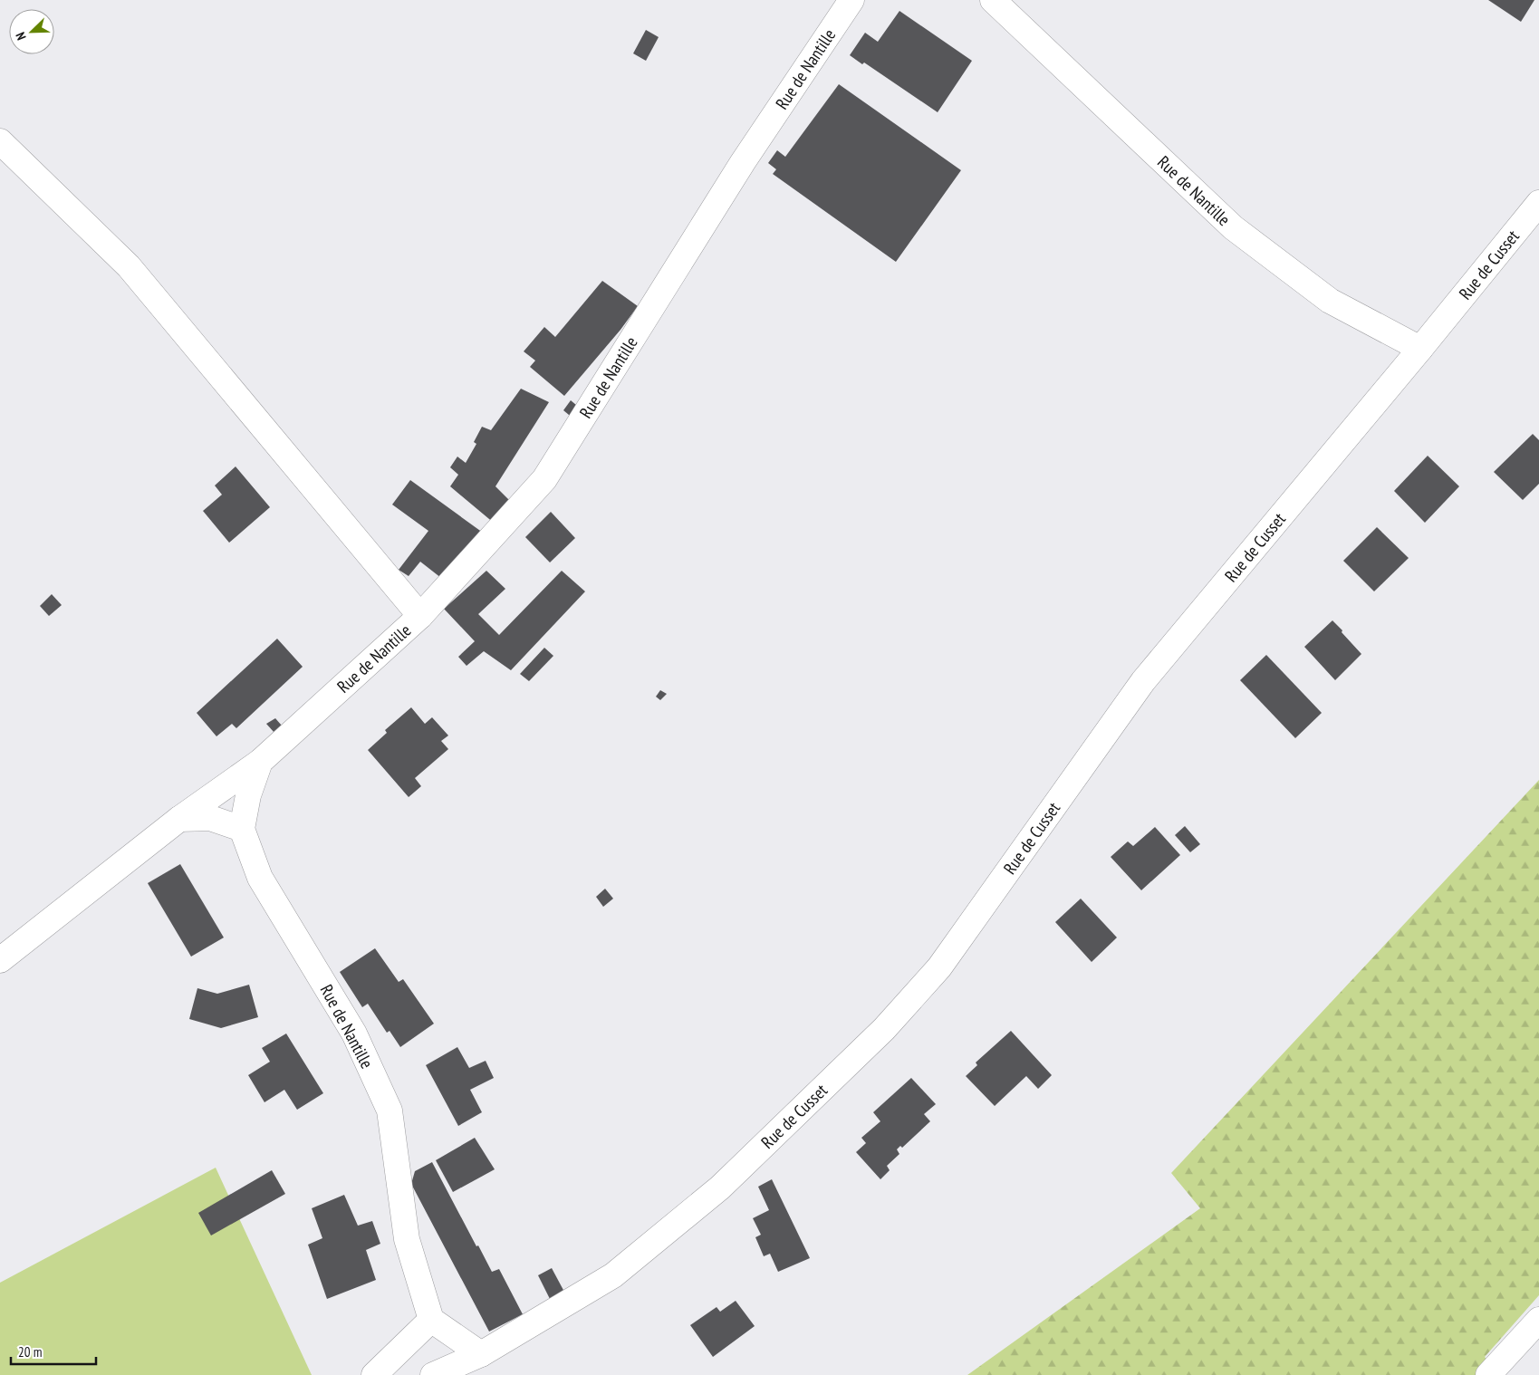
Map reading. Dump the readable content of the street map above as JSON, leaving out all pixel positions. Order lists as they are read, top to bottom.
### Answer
{
  "streets": {
    "street": ["Rue de Nantille", "Rue de Cusset"]
  },
  "crossings": [
    ["Rue de Nantille", "Rue de Cusset"]
  ],
  "scale_bar": "20 m",
  "north": "bottom left"
}
